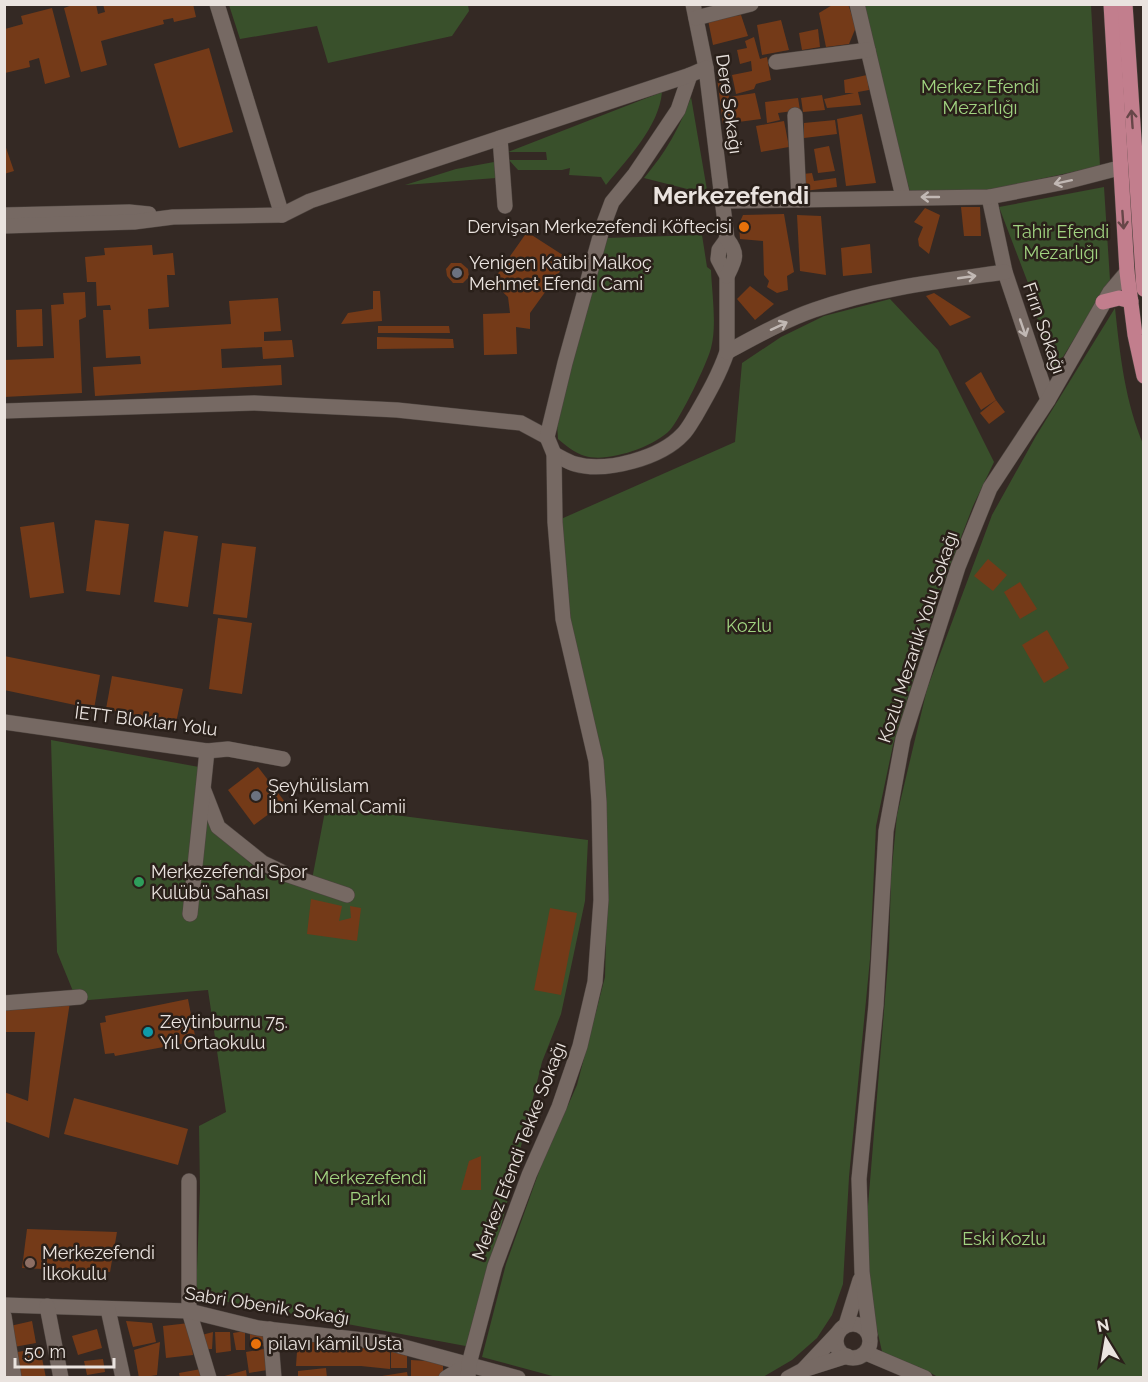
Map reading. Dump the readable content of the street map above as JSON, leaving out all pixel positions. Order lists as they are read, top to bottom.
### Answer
{
  "streets": {
    "street": [
      "Dere Sokağı",
      "Fırın Sokağı",
      "Kozlu Mezarlık Yolu Sokağı",
      "İETT Blokları Yolu",
      "Merkez Efendi Tekke Sokağı",
      "Sabri Obenik Sokağı"
    ]
  },
  "crossings": [
    ["Fırın Sokağı", "Kozlu Mezarlık Yolu Sokağı"],
    ["Merkez Efendi Tekke Sokağı", "Sabri Obenik Sokağı"]
  ],
  "one_way": ["Fırın Sokağı"],
  "districts": ["Merkezefendi"],
  "parks": [
    "Merkez Efendi Mezarlığı",
    "Tahir Efendi Mezarlığı",
    "Kozlu",
    "Merkezefendi Parkı",
    "Eski Kozlu"
  ],
  "places": [
    "Dervişan Merkezefendi Köftecisi",
    "Yenigen Katibi Malkoç Mehmet Efendi Cami",
    "Şeyhülislam İbni Kemal Camii",
    "Merkezefendi Spor Kulübü Sahası",
    "Zeytinburnu 75. Yıl Ortaokulu",
    "Merkezefendi İlkokulu",
    "pilavı kâmil Usta"
  ],
  "scale_bar": "50 m",
  "north": "top"
}
